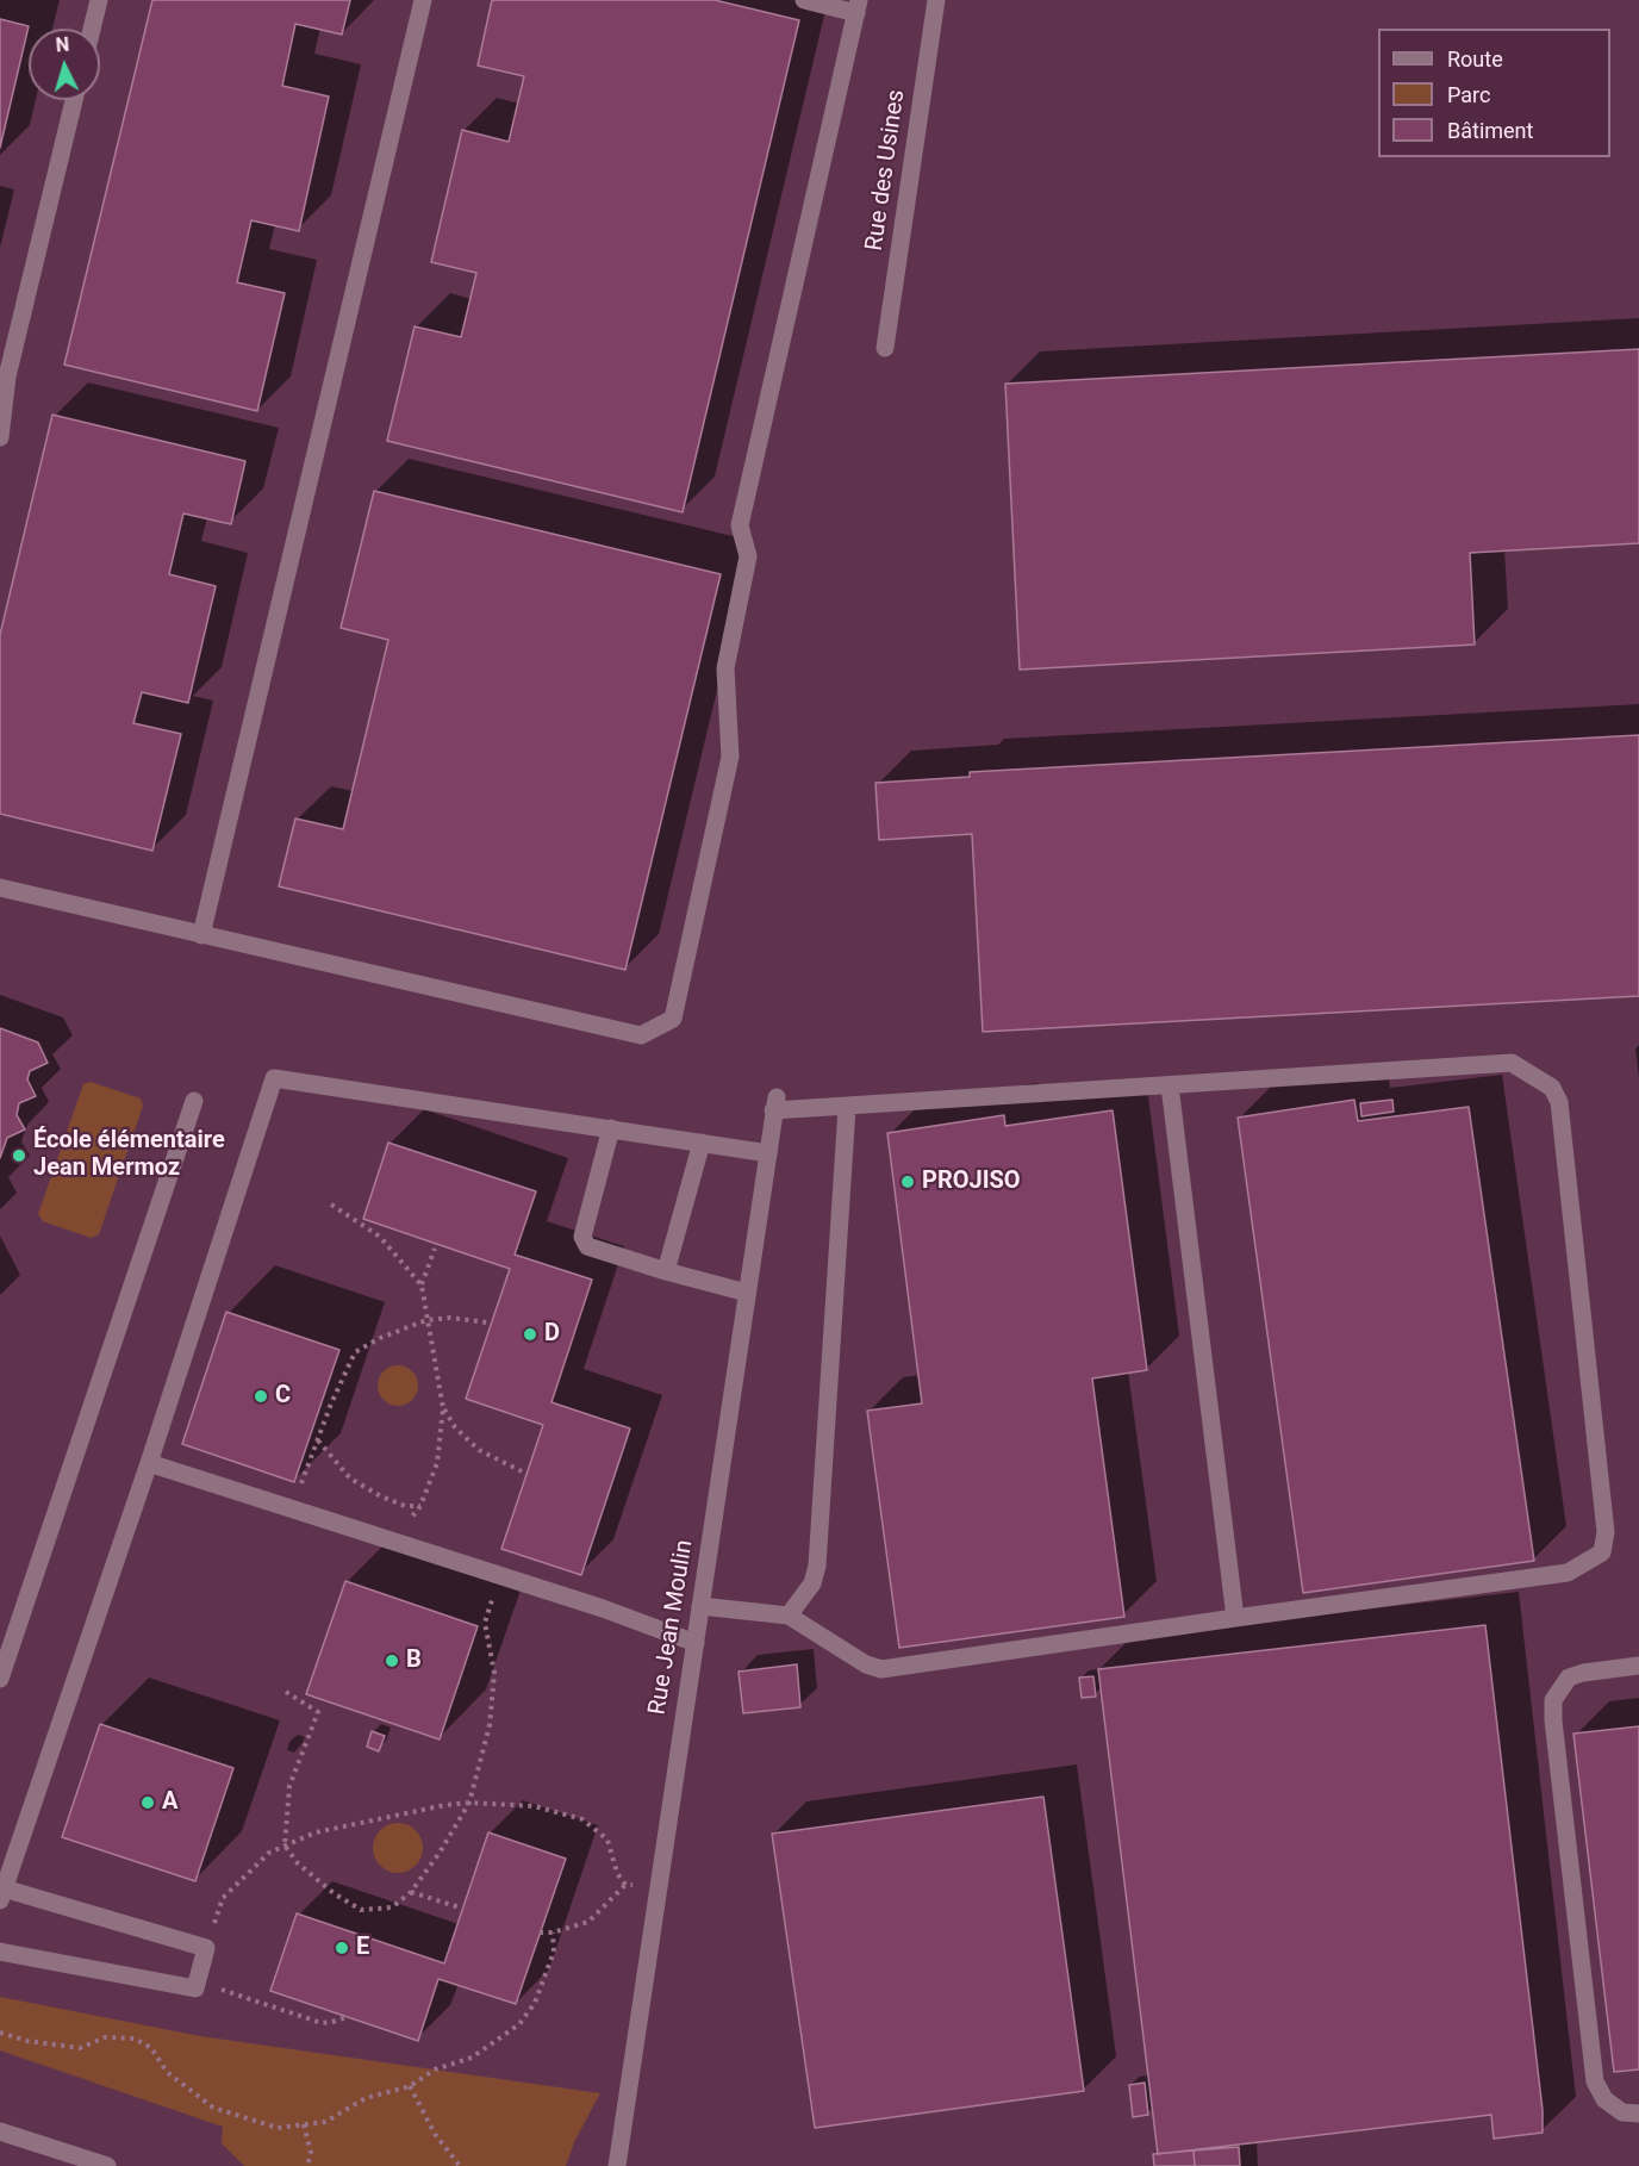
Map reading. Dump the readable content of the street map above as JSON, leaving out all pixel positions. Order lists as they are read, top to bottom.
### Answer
{
  "streets": {
    "street": ["Rue des Usines", "Rue Jean Moulin"]
  },
  "places": [
    "École élémentaire Jean Mermoz",
    "PROJISO",
    "D",
    "C",
    "B",
    "A",
    "E"
  ],
  "legend": ["Route", "Parc", "Bâtiment"],
  "north": "top"
}
